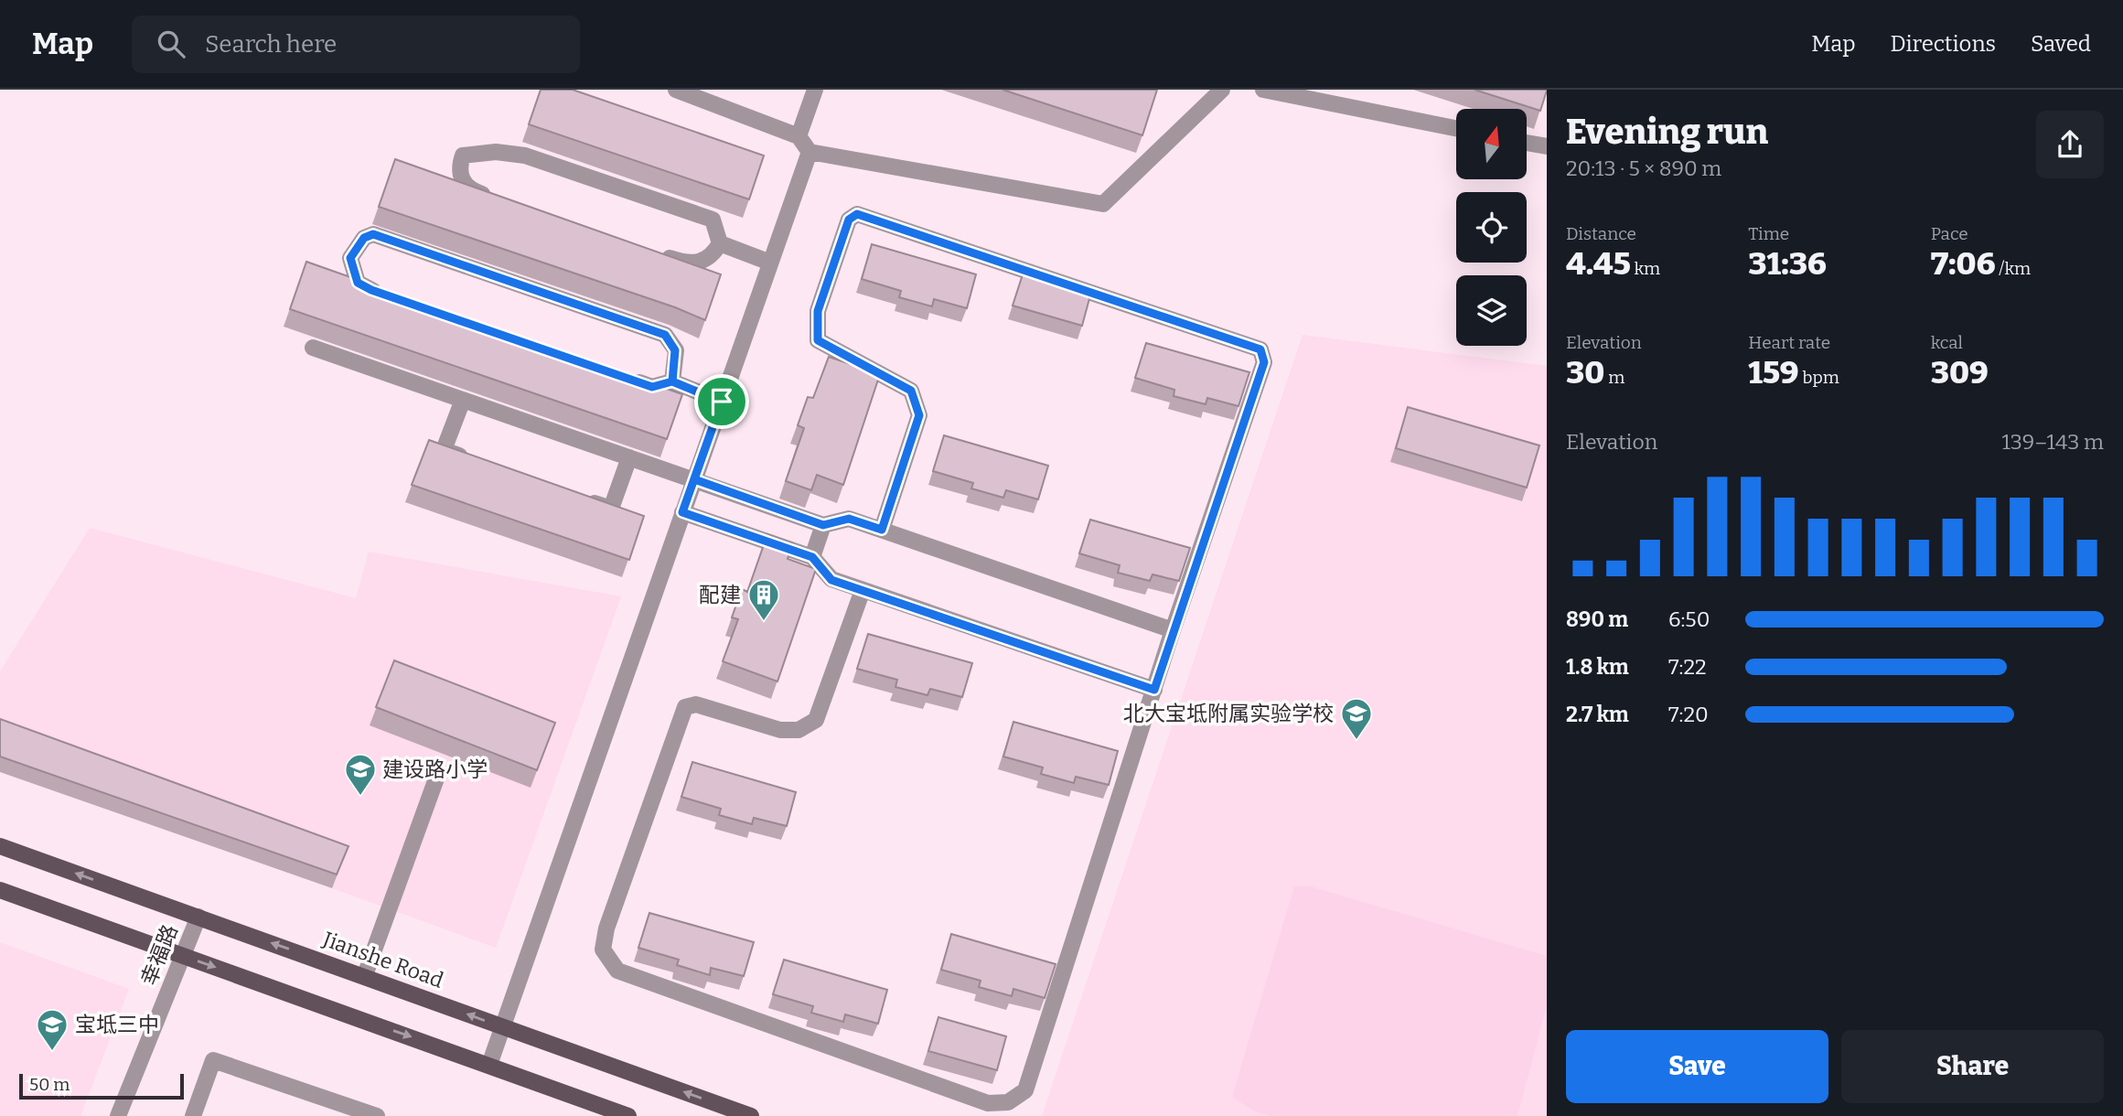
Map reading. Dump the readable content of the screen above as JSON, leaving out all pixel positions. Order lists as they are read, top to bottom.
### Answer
{
  "streets": {
    "main road": ["Jianshe Road"],
    "street": ["幸福路"]
  },
  "crossings": [
    ["幸福路", "Jianshe Road"]
  ],
  "places": {
    "building": ["配建"],
    "school or university": ["北大宝坻附属实验学校", "建设路小学", "宝坻三中"]
  },
  "scale_bar": "50 m",
  "north": "top",
  "page": {
    "header": "Map",
    "search": "Search here",
    "nav": ["Map", "Directions", "Saved"],
    "heading": ["Evening run", "20:13 · 5 × 890 m"],
    "stats": [
      ["Distance", "4.45 km"],
      ["Time", "31:36"],
      ["Pace", "7:06 /km"],
      ["Elevation", "30 m"],
      ["Heart rate", "159 bpm"],
      ["kcal", "309"]
    ],
    "chart": ["Elevation", "139–143 m"],
    "list": [
      {
        "name": "890 m",
        "note": "6:50"
      },
      {
        "name": "1.8 km",
        "note": "7:22"
      },
      {
        "name": "2.7 km",
        "note": "7:20"
      }
    ],
    "buttons": ["Save", "Share"],
    "scale": "50 m"
  }
}
